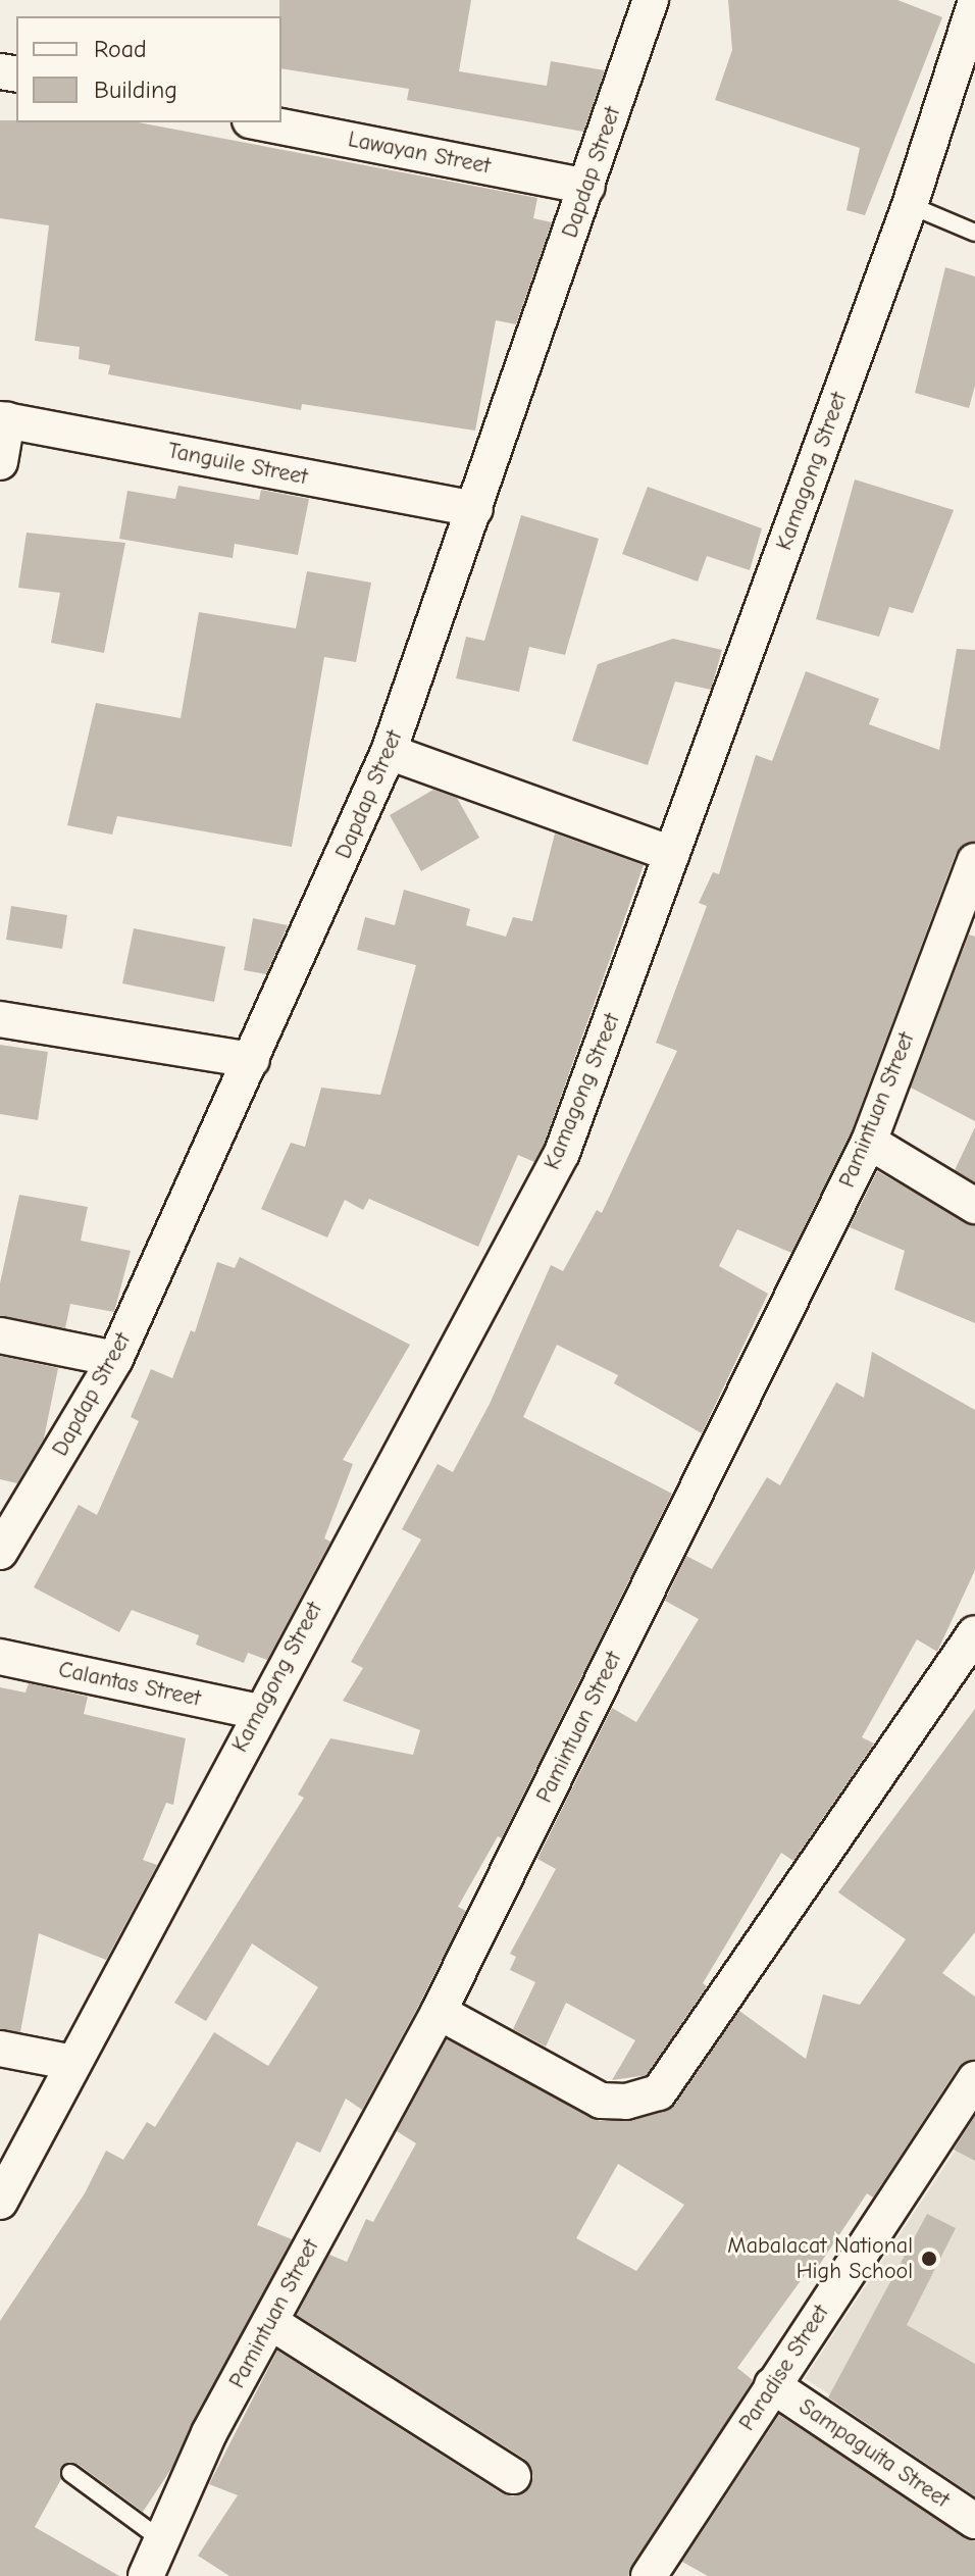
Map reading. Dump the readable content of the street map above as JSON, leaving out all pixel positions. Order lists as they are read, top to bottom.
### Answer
{
  "streets": {
    "street": [
      "Lawayan Street",
      "Dapdap Street",
      "Tanguile Street",
      "Kamagong Street",
      "Pamintuan Street",
      "Calantas Street",
      "Paradise Street",
      "Sampaguita Street"
    ]
  },
  "crossings": [
    ["Lawayan Street", "Dapdap Street"],
    ["Dapdap Street", "Tanguile Street"],
    ["Kamagong Street", "Calantas Street"],
    ["Paradise Street", "Sampaguita Street"]
  ],
  "places": ["Mabalacat National High School"],
  "legend": ["Road", "Building"]
}
